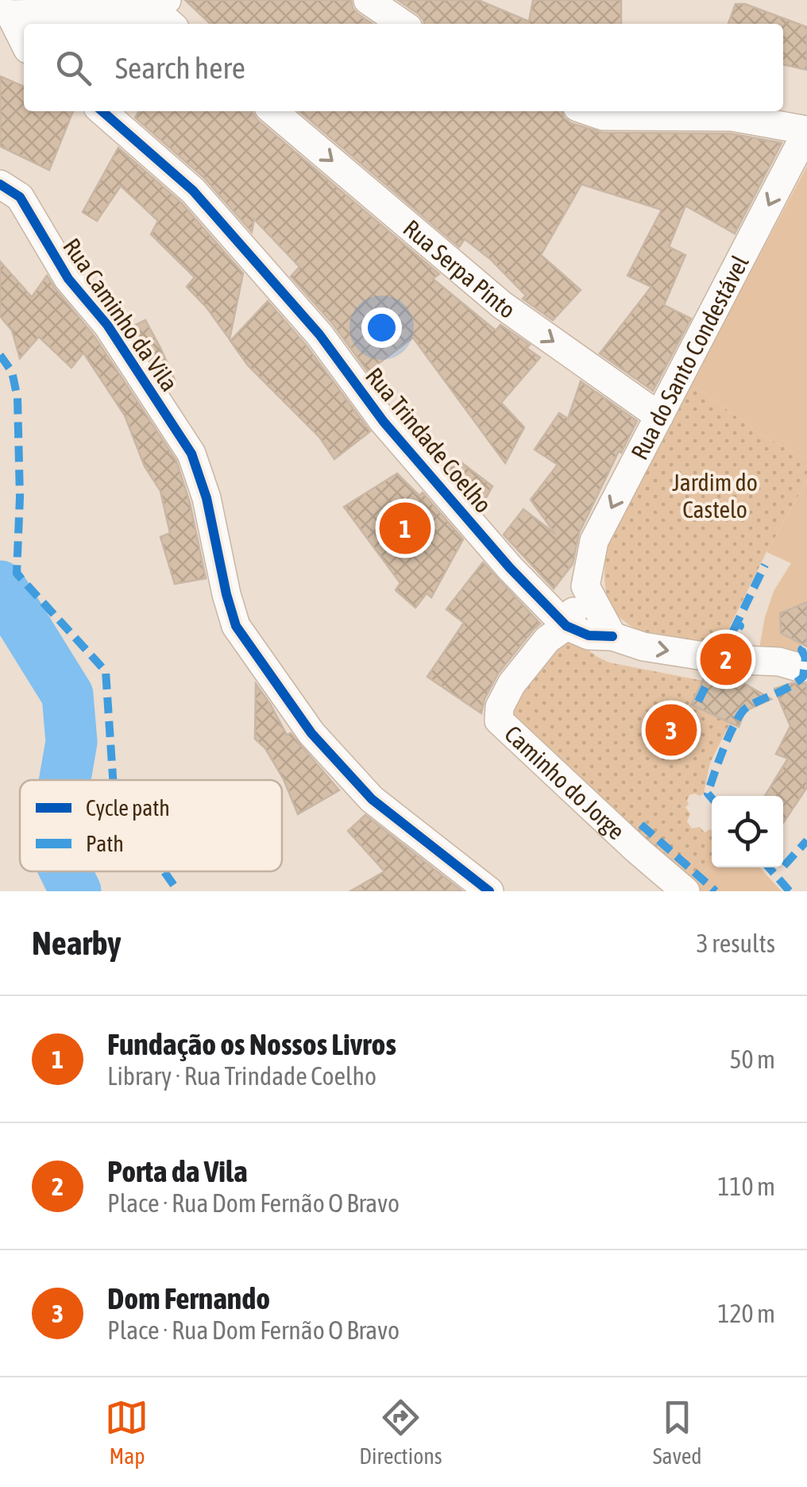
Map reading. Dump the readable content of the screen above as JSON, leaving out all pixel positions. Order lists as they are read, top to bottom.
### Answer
{
  "streets": {
    "street": [
      "Rua Serpa Pínto",
      "Rua Caminho da Vila",
      "Rua do Santo Condestável",
      "Rua Trindade Coelho",
      "Caminho do Jorge"
    ]
  },
  "crossings": [
    ["Rua Serpa Pínto", "Rua do Santo Condestável"],
    ["Rua do Santo Condestável", "Rua Trindade Coelho"],
    ["Rua do Santo Condestável", "Caminho do Jorge"],
    ["Rua Trindade Coelho", "Caminho do Jorge"]
  ],
  "one_way": ["Rua Serpa Pínto", "Rua do Santo Condestável"],
  "parks": ["Jardim do Castelo"],
  "legend": ["Cycle path", "Path"],
  "page": {
    "search": "Search here",
    "pins": ["1", "2", "3"],
    "heading": ["Nearby", "3 results"],
    "list": [
      {
        "mark": "1",
        "name": "Fundação os Nossos Livros",
        "note": "Library · Rua Trindade Coelho",
        "value": "50 m"
      },
      {
        "mark": "2",
        "name": "Porta da Vila",
        "note": "Place · Rua Dom Fernão O Bravo",
        "value": "110 m"
      },
      {
        "mark": "3",
        "name": "Dom Fernando",
        "note": "Place · Rua Dom Fernão O Bravo",
        "value": "120 m"
      }
    ],
    "nav": ["Map", "Directions", "Saved"]
  }
}
